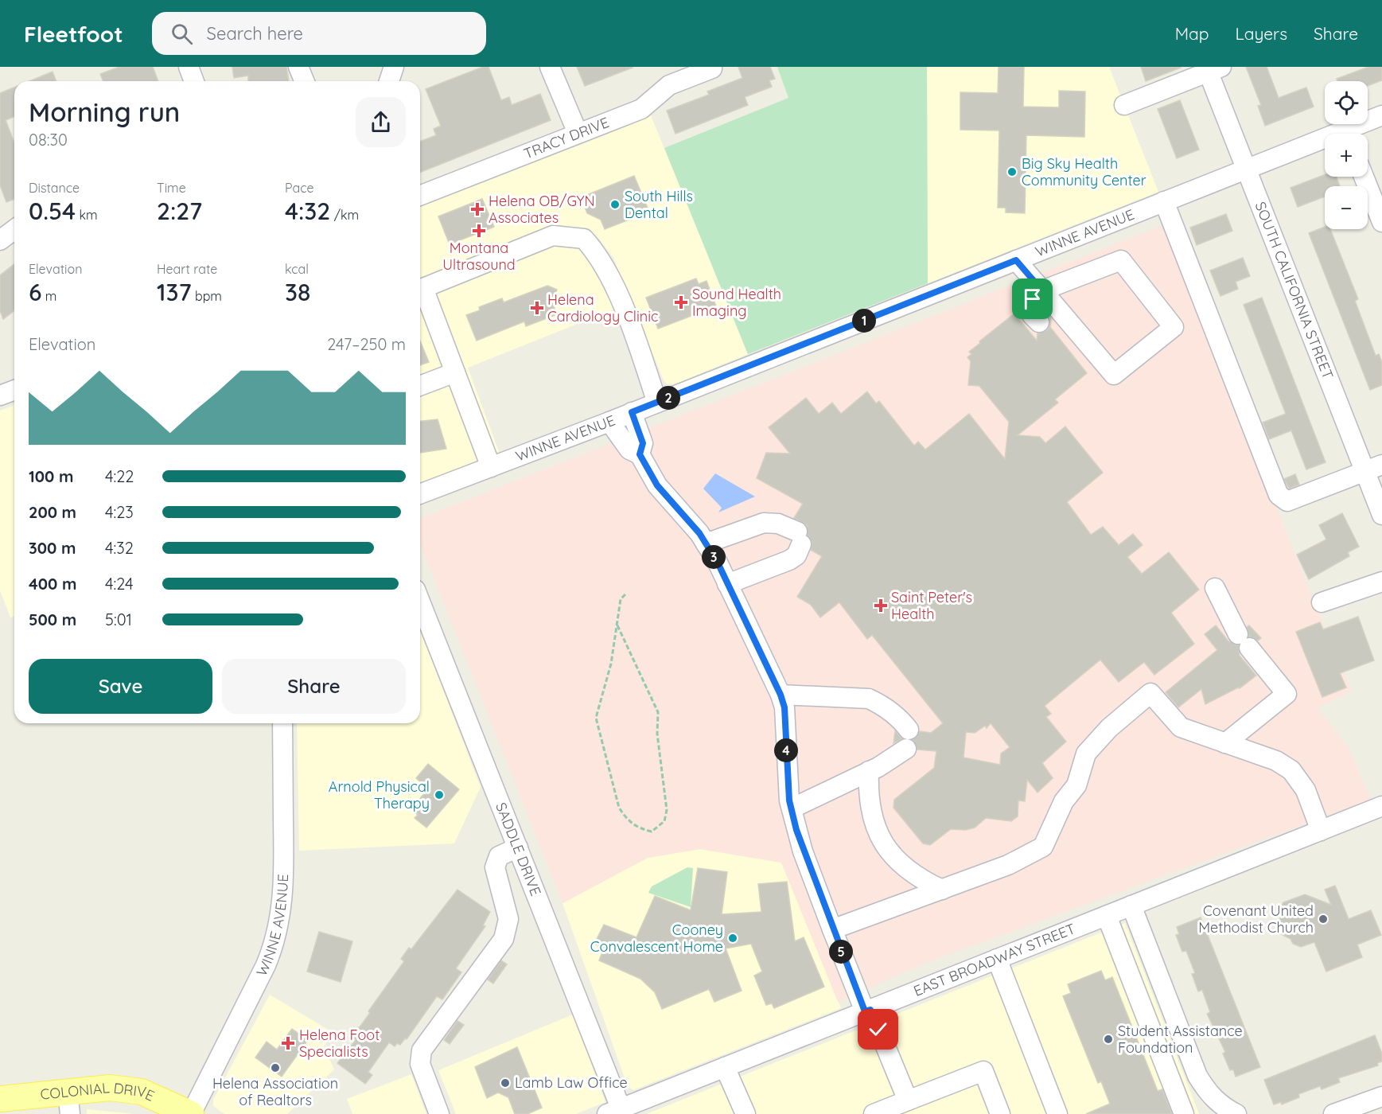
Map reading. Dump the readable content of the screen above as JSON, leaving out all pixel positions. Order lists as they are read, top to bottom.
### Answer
{
  "streets": {
    "main road": ["COLONIAL DRIVE"],
    "street": [
      "TRACY DRIVE",
      "WINNE AVENUE",
      "SOUTH CALIFORNIA STREET",
      "SADDLE DRIVE",
      "EAST BROADWAY STREET"
    ]
  },
  "crossings": [
    ["WINNE AVENUE", "SOUTH CALIFORNIA STREET"],
    ["WINNE AVENUE", "COLONIAL DRIVE"],
    ["SADDLE DRIVE", "EAST BROADWAY STREET"]
  ],
  "places": {
    "other": [
      "Big Sky Health Community Center",
      "South Hills Dental",
      "Arnold Physical Therapy",
      "Covenant United Methodist Church",
      "Cooney Convalescent Home",
      "Student Assistance Foundation",
      "Helena Association of Realtors",
      "Lamb Law Office"
    ],
    "health": [
      "Helena OB/GYN Associates",
      "Montana Ultrasound",
      "Sound Health Imaging",
      "Helena Cardiology Clinic",
      "Saint Peter's Health",
      "Helena Foot Specialists"
    ]
  },
  "page": {
    "header": "Fleetfoot",
    "search": "Search here",
    "nav": ["Map", "Layers", "Share"],
    "map_buttons": ["+", "−"],
    "heading": ["Morning run", "08:30"],
    "stats": [
      ["Distance", "0.54 km"],
      ["Time", "2:27"],
      ["Pace", "4:32 /km"],
      ["Elevation", "6 m"],
      ["Heart rate", "137 bpm"],
      ["kcal", "38"]
    ],
    "pins": [
      "1",
      "2",
      "3",
      "4",
      "5"
    ],
    "chart": ["Elevation", "247–250 m"],
    "list": [
      {
        "name": "100 m",
        "note": "4:22"
      },
      {
        "name": "200 m",
        "note": "4:23"
      },
      {
        "name": "300 m",
        "note": "4:32"
      },
      {
        "name": "400 m",
        "note": "4:24"
      },
      {
        "name": "500 m",
        "note": "5:01"
      }
    ],
    "buttons": ["Save", "Share"]
  }
}
